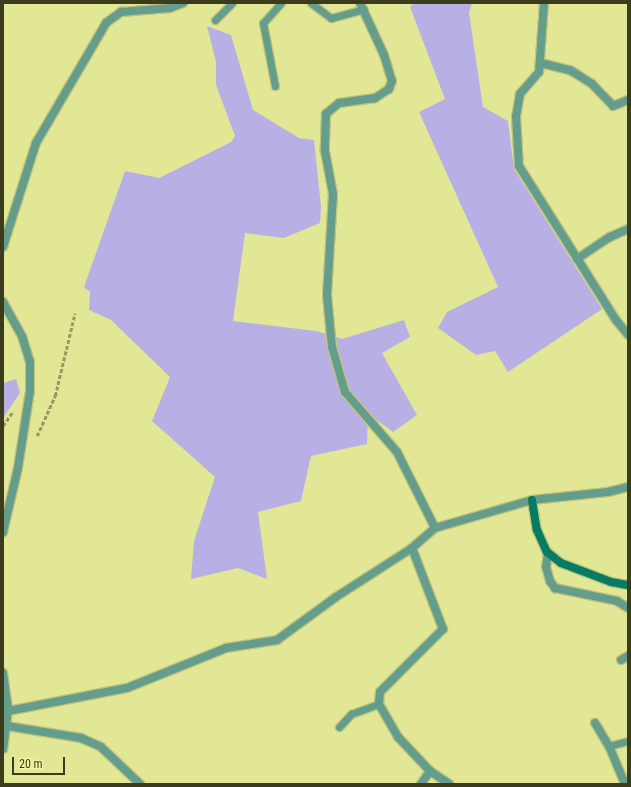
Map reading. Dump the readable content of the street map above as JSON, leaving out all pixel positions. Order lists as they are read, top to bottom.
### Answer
{
  "scale_bar": "20 m"
}
